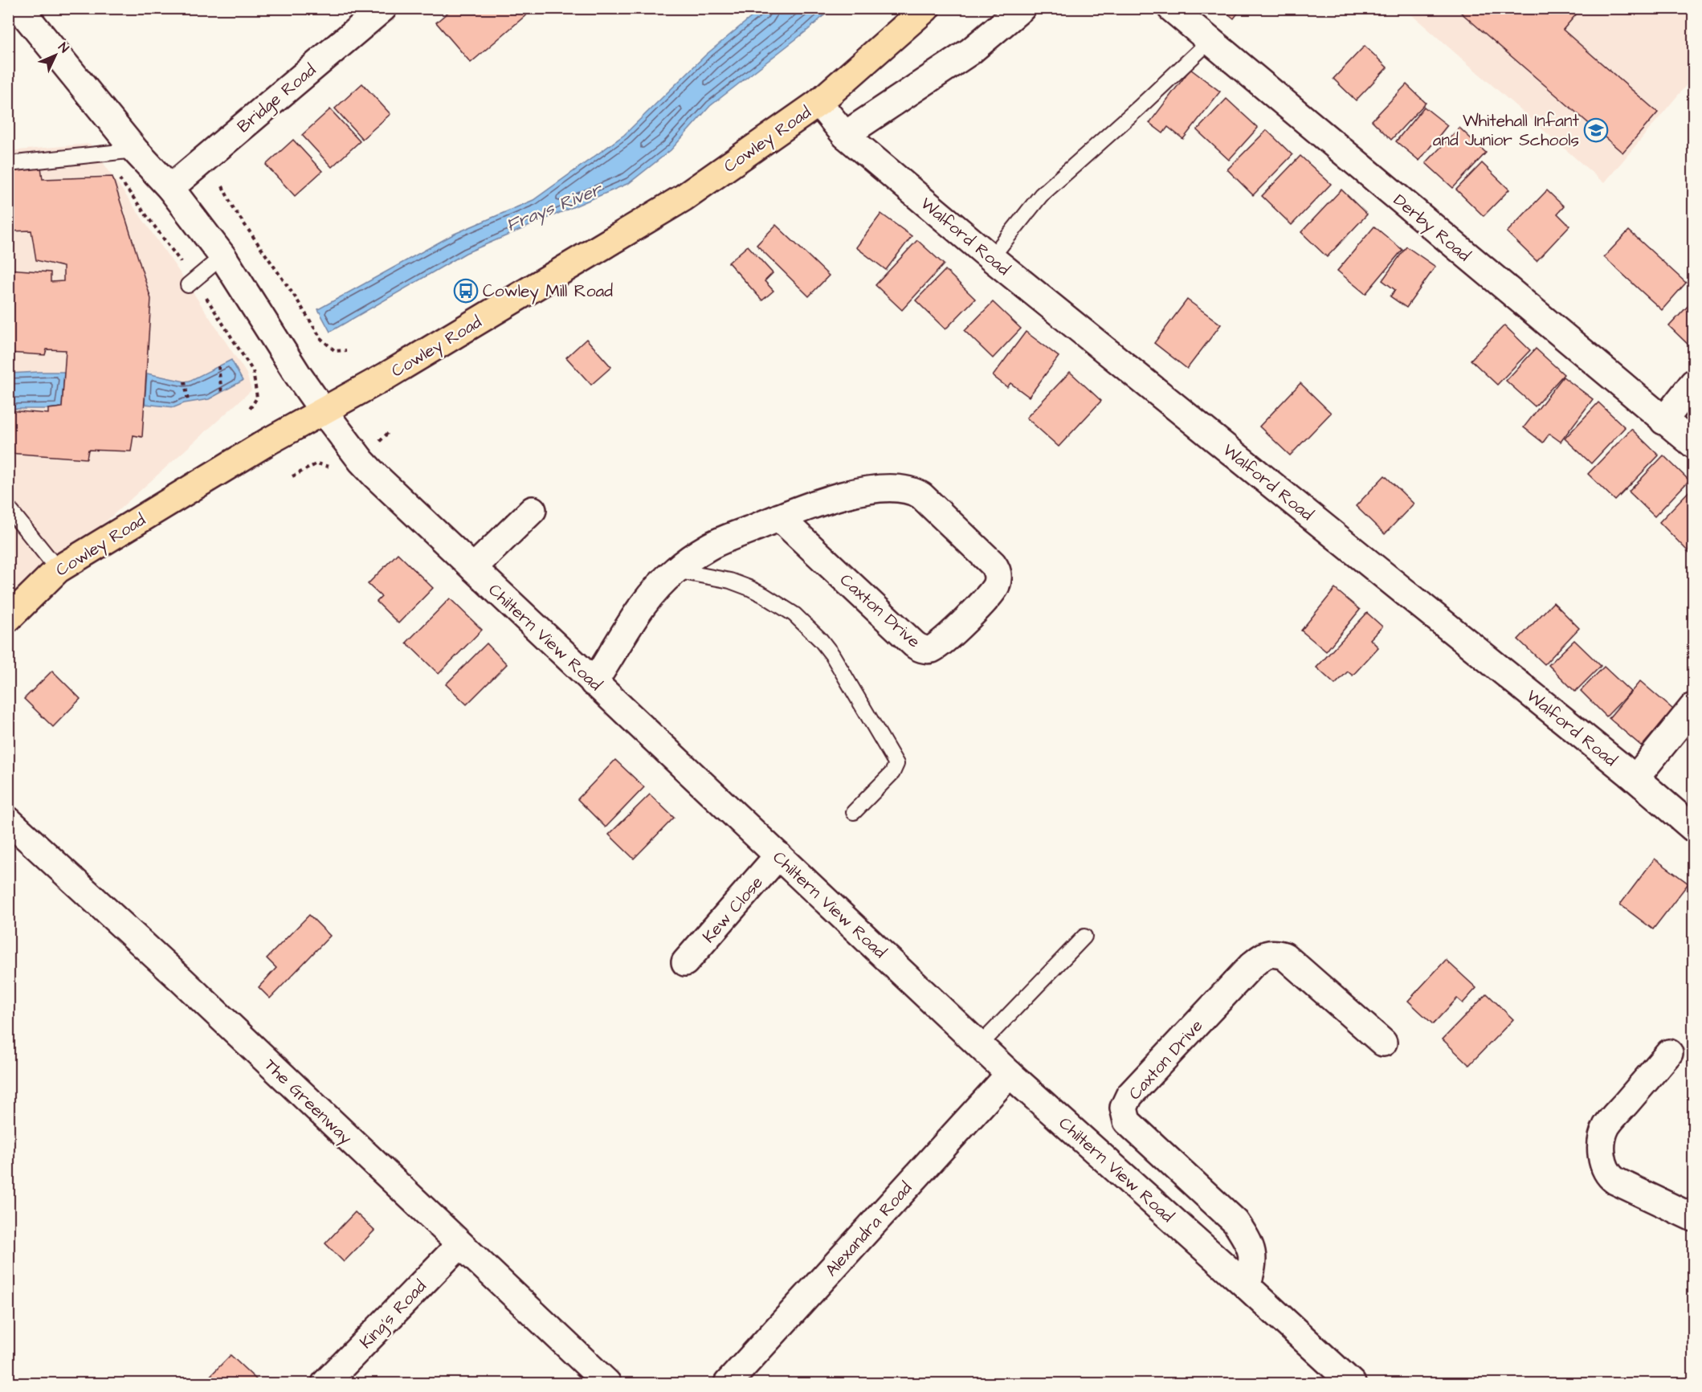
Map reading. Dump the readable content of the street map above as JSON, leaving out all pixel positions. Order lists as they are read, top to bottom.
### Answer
{
  "streets": {
    "main road": ["Cowley Road"],
    "street": [
      "Bridge Road",
      "Derby Road",
      "Walford Road",
      "Caxton Drive",
      "Chiltern View Road",
      "Kew Close",
      "The Greenway",
      "Alexandra Road",
      "King's Road"
    ]
  },
  "crossings": [
    ["Cowley Road", "Walford Road"],
    ["Cowley Road", "Chiltern View Road"],
    ["Caxton Drive", "Chiltern View Road"],
    ["Chiltern View Road", "Kew Close"],
    ["Chiltern View Road", "Alexandra Road"],
    ["The Greenway", "King's Road"]
  ],
  "water": ["Frays River"],
  "places": {
    "school or university": ["Whitehall Infant and Junior Schools"],
    "bus stop": ["Cowley Mill Road"]
  },
  "north": "top right"
}
